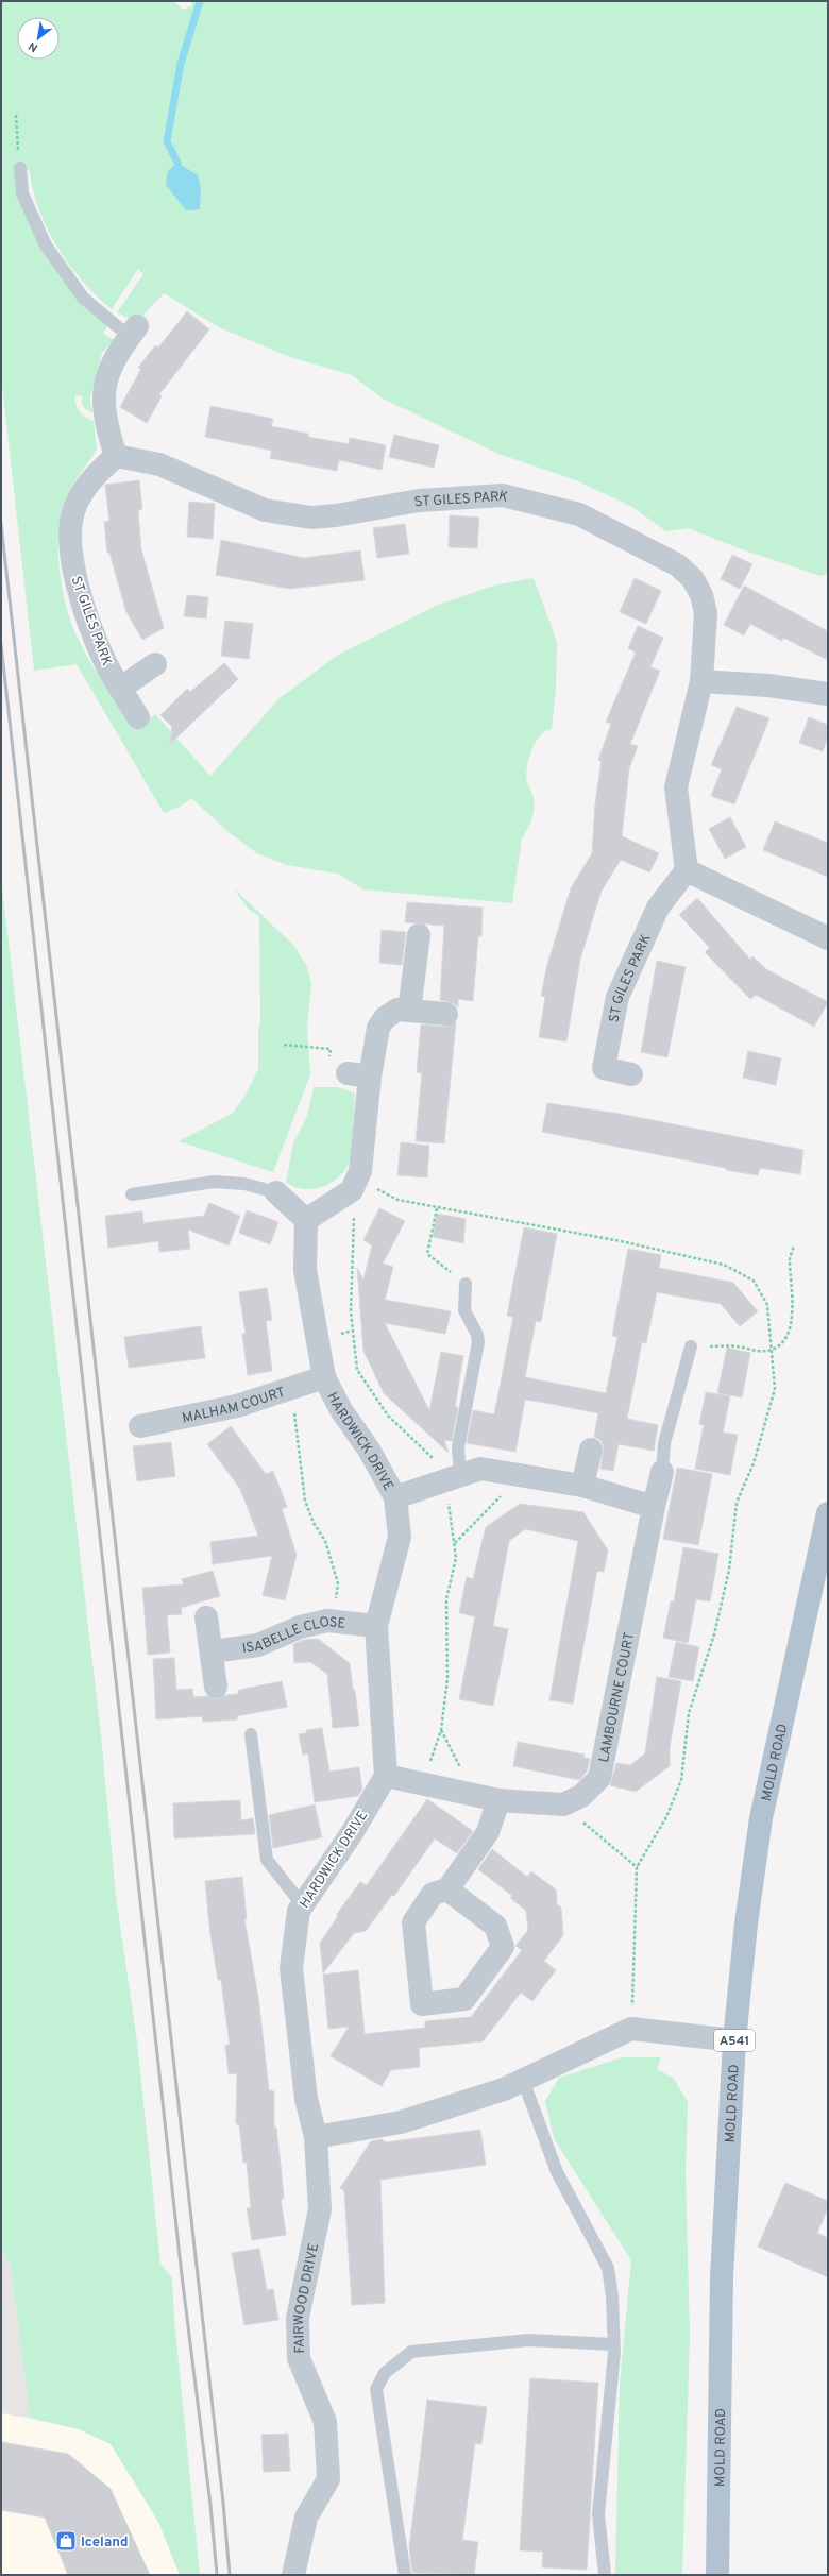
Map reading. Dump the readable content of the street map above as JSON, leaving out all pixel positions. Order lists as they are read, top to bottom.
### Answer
{
  "streets": {
    "main road": ["MOLD ROAD", "A541"],
    "street": [
      "ST GILES PARK",
      "MALHAM COURT",
      "HARDWICK DRIVE",
      "ISABELLE CLOSE",
      "LAMBOURNE COURT",
      "FAIRWOOD DRIVE"
    ]
  },
  "crossings": [
    ["MALHAM COURT", "HARDWICK DRIVE"],
    ["HARDWICK DRIVE", "ISABELLE CLOSE"],
    ["HARDWICK DRIVE", "FAIRWOOD DRIVE"]
  ],
  "places": {
    "shop": ["Iceland"]
  },
  "north": "bottom left"
}
